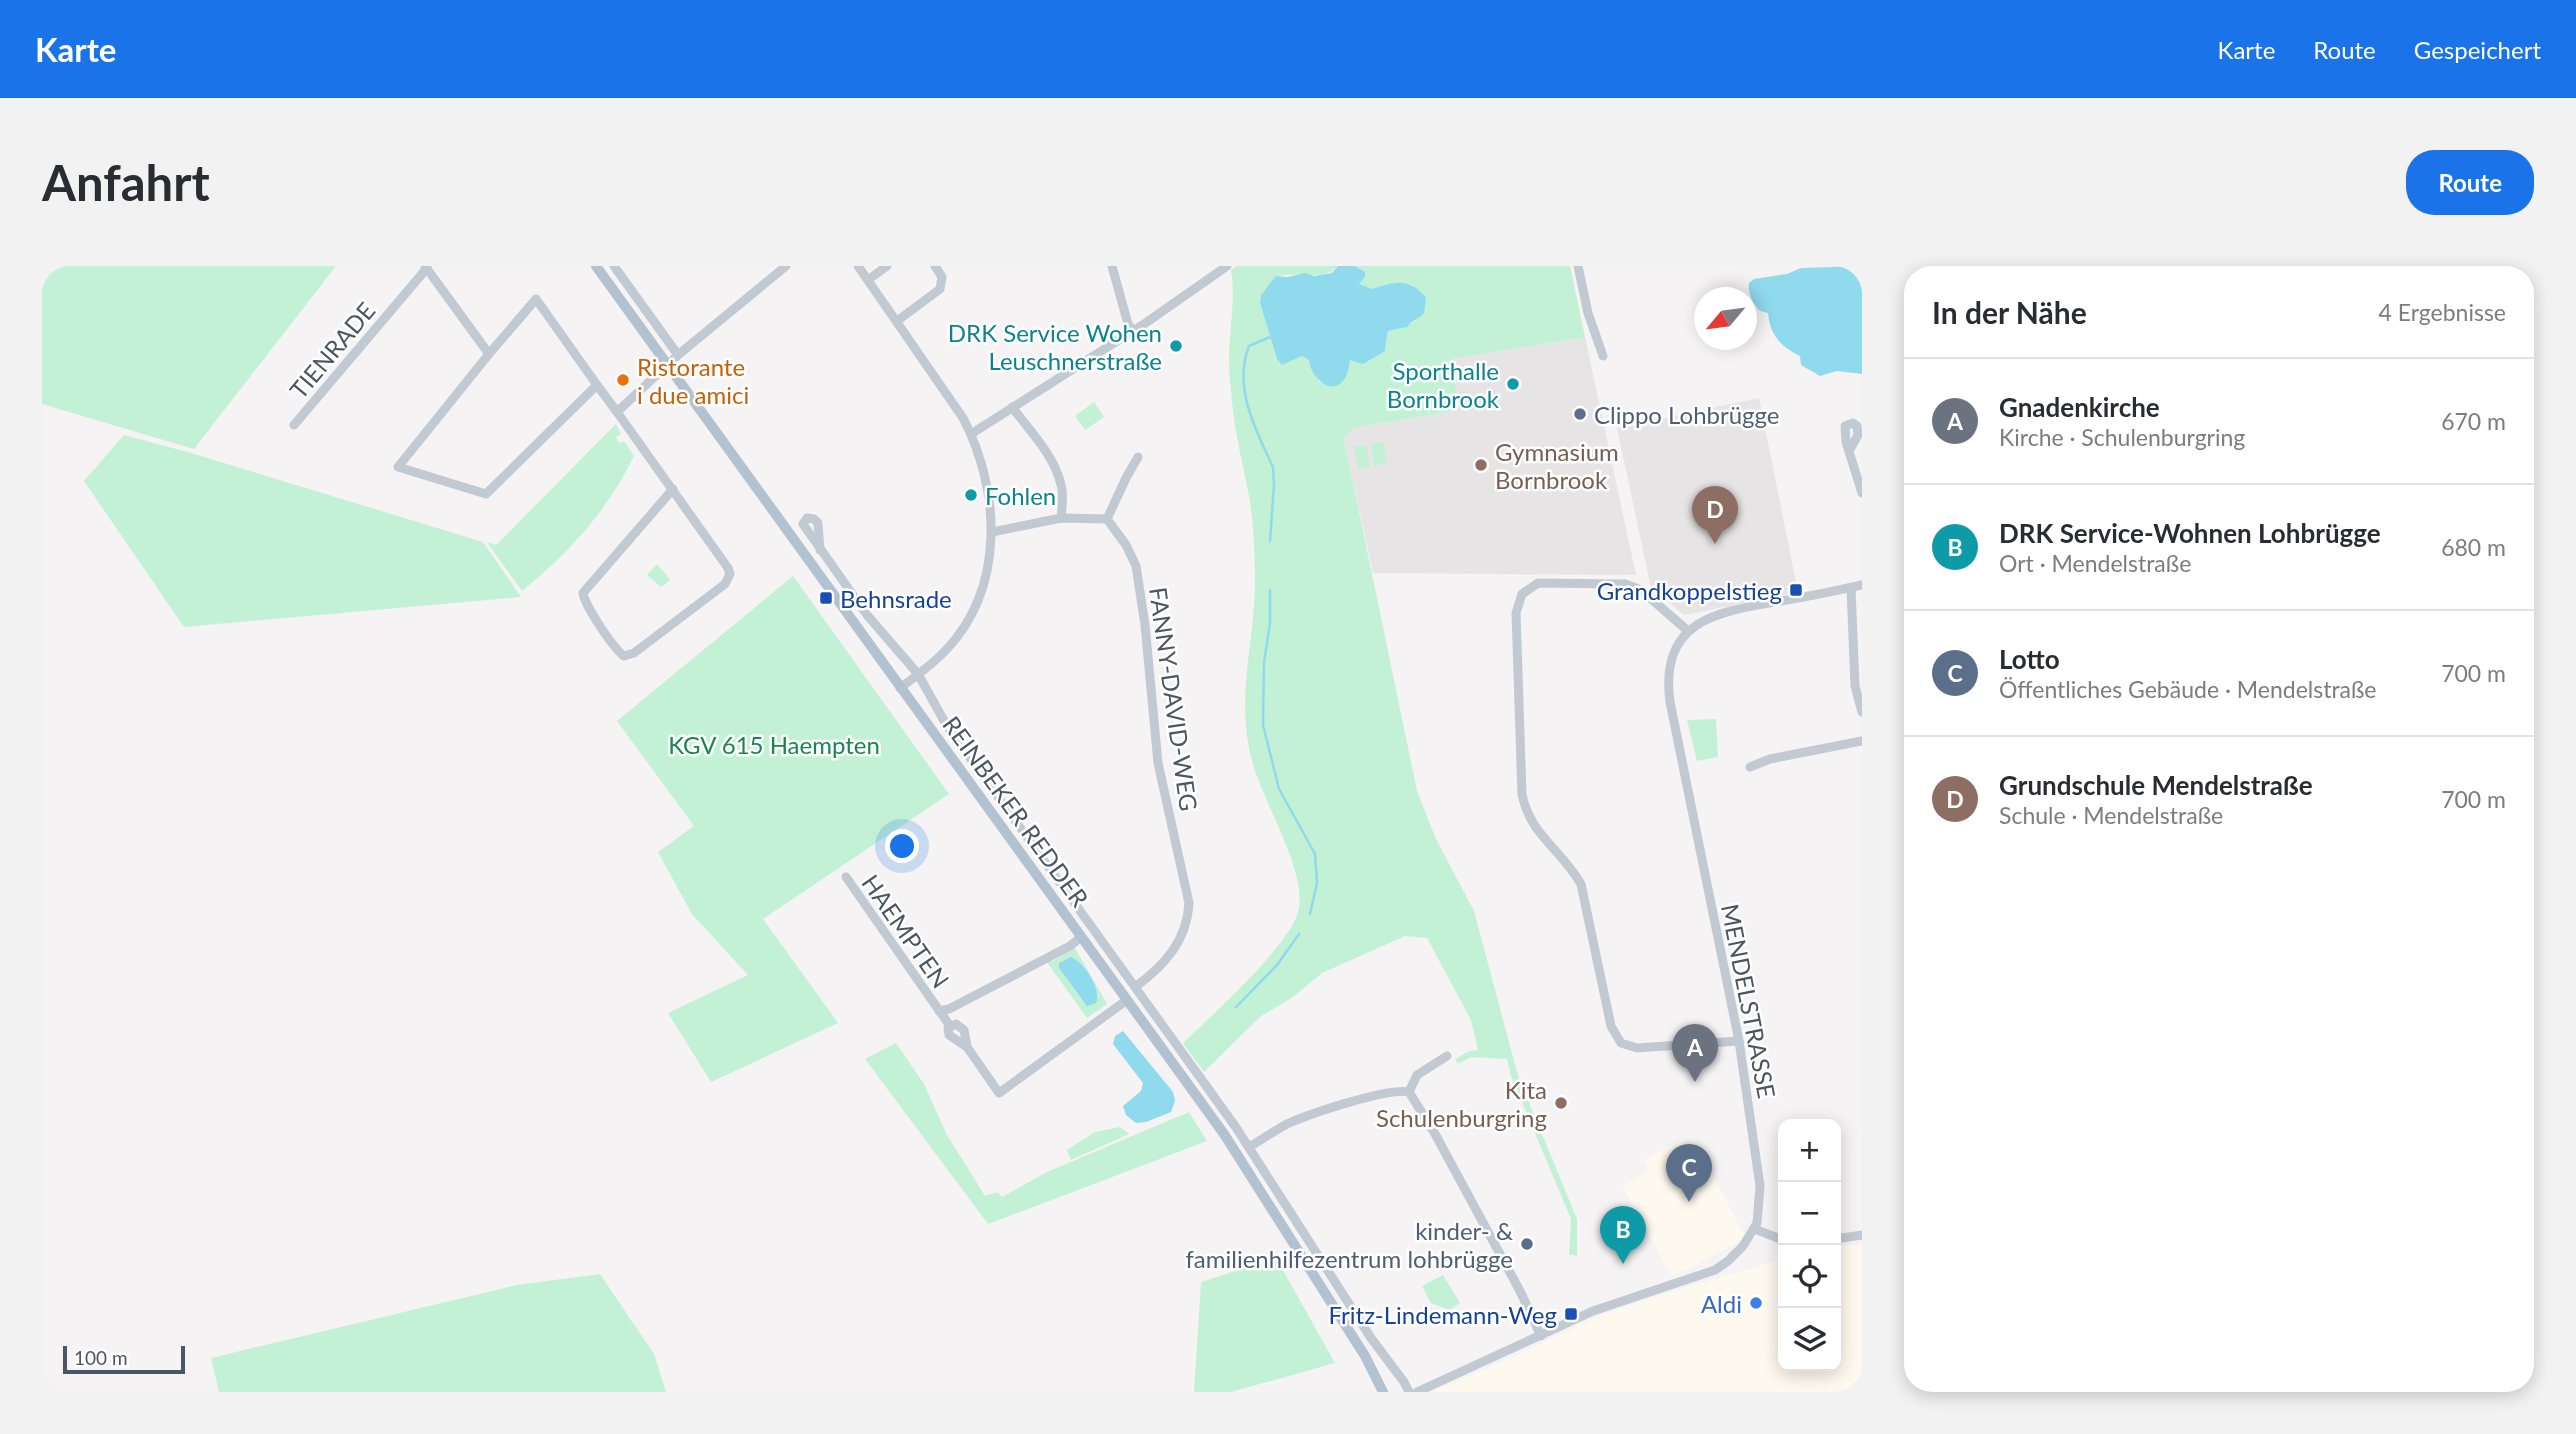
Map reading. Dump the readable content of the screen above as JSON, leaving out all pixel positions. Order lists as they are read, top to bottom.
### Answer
{
  "streets": {
    "main road": ["REINBEKER REDDER"],
    "street": [
      "TIENRADE",
      "FANNY-DAVID-WEG",
      "HAEMPTEN",
      "MENDELSTRASSE"
    ]
  },
  "crossings": [
    ["FANNY-DAVID-WEG", "REINBEKER REDDER"],
    ["REINBEKER REDDER", "HAEMPTEN"]
  ],
  "parks": ["KGV 615 Haempten"],
  "places": {
    "other": [
      "DRK Service Wohen Leuschnerstraße",
      "Ristorante i due amici",
      "Sporthalle Bornbrook",
      "Clippo Lohbrügge",
      "Gymnasium Bornbrook",
      "Fohlen",
      "Kita Schulenburgring",
      "kinder- & familienhilfezentrum lohbrügge",
      "Aldi"
    ],
    "transit": ["Grandkoppelstieg", "Behnsrade", "Fritz-Lindemann-Weg"]
  },
  "scale_bar": "100 m",
  "north": "bottom left",
  "page": {
    "header": "Karte",
    "nav": ["Karte", "Route", "Gespeichert"],
    "buttons": "Route",
    "title": "Anfahrt",
    "heading": ["In der Nähe", "4 Ergebnisse"],
    "list": [
      {
        "mark": "A",
        "name": "Gnadenkirche",
        "note": "Kirche · Schulenburgring",
        "value": "670 m"
      },
      {
        "mark": "B",
        "name": "DRK Service-Wohnen Lohbrügge",
        "note": "Ort · Mendelstraße",
        "value": "680 m"
      },
      {
        "mark": "C",
        "name": "Lotto",
        "note": "Öffentliches Gebäude · Mendelstraße",
        "value": "700 m"
      },
      {
        "mark": "D",
        "name": "Grundschule Mendelstraße",
        "note": "Schule · Mendelstraße",
        "value": "700 m"
      }
    ],
    "pins": [
      "D",
      "A",
      "C",
      "B"
    ],
    "map_buttons": ["+", "−"],
    "scale": "100 m"
  }
}
